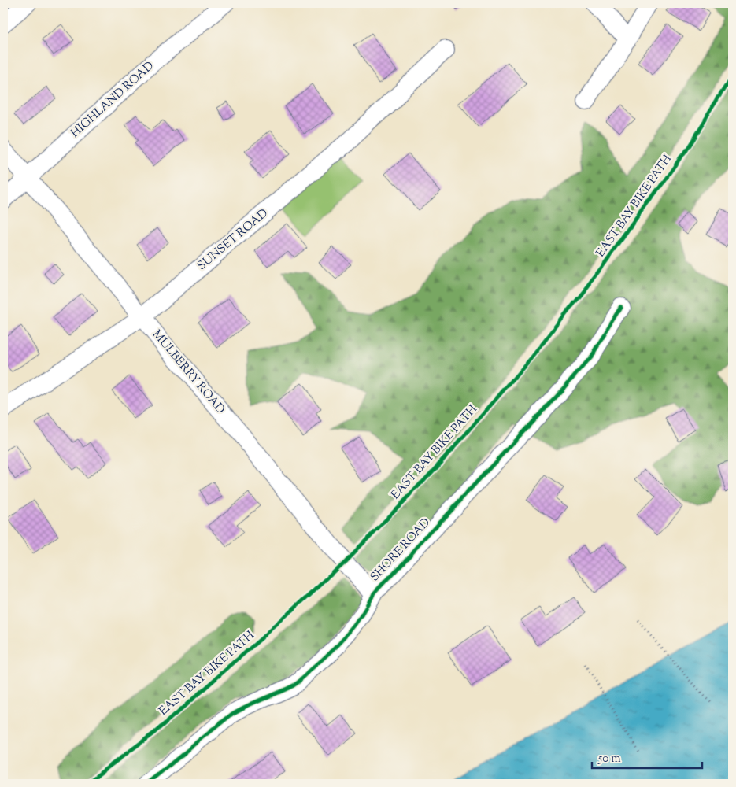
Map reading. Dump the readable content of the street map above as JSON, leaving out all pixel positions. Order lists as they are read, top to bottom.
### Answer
{
  "streets": {
    "street": [
      "HIGHLAND ROAD",
      "SUNSET ROAD",
      "MULBERRY ROAD",
      "SHORE ROAD"
    ],
    "cycle path": ["EAST BAY BIKE PATH"]
  },
  "crossings": [
    ["HIGHLAND ROAD", "MULBERRY ROAD"],
    ["SUNSET ROAD", "MULBERRY ROAD"],
    ["MULBERRY ROAD", "SHORE ROAD"]
  ],
  "scale_bar": "50 m"
}
